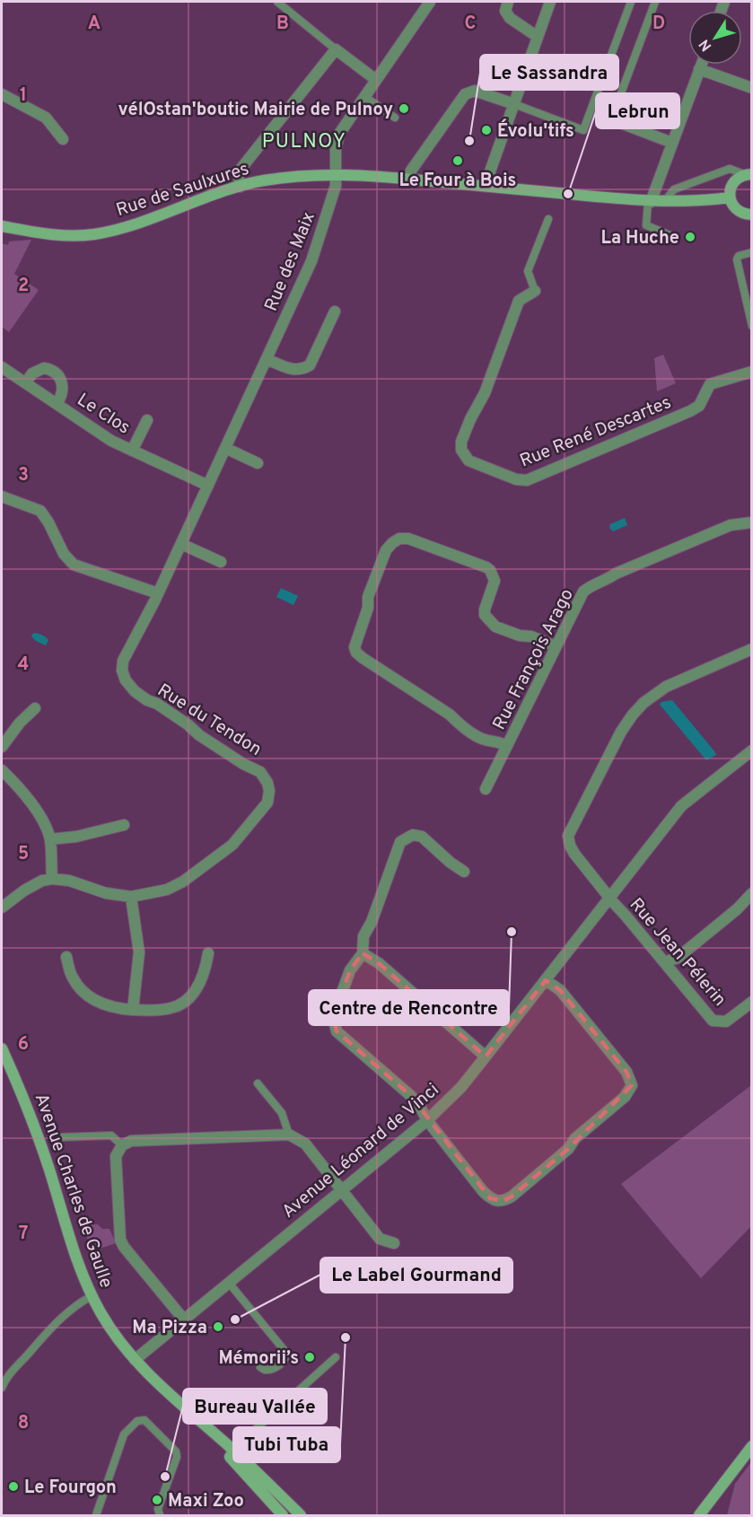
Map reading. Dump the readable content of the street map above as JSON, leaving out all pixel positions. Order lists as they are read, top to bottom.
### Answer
{
  "streets": {
    "street": [
      "Rue de Saulxures",
      "Rue des Maix",
      "Le Clos",
      "Rue René Descartes",
      "Rue François Arago",
      "Rue du Tendon",
      "Rue Jean Pélerin",
      "Avenue Léonard de Vinci",
      "Avenue Charles de Gaulle"
    ]
  },
  "crossings": [
    ["Rue de Saulxures", "Rue des Maix"],
    ["Rue des Maix", "Le Clos"],
    ["Rue des Maix", "Rue du Tendon"],
    ["Rue Jean Pélerin", "Avenue Léonard de Vinci"],
    ["Avenue Léonard de Vinci", "Avenue Charles de Gaulle"]
  ],
  "districts": ["PULNOY"],
  "places": [
    "vélOstan'boutic Mairie de Pulnoy",
    "Évolu'tifs",
    "Le Sassandra",
    "Le Four à Bois",
    "Lebrun",
    "La Huche",
    "Centre de Rencontre",
    "Le Label Gourmand",
    "Ma Pizza",
    "Tubi Tuba",
    "Mémorii’s",
    "Bureau Vallée",
    "Le Fourgon",
    "Maxi Zoo"
  ],
  "north": "bottom left",
  "grid": {
    "columns": [
      "A",
      "B",
      "C",
      "D"
    ],
    "rows": [
      "1",
      "2",
      "3",
      "4",
      "5",
      "6",
      "7",
      "8"
    ]
  }
}
